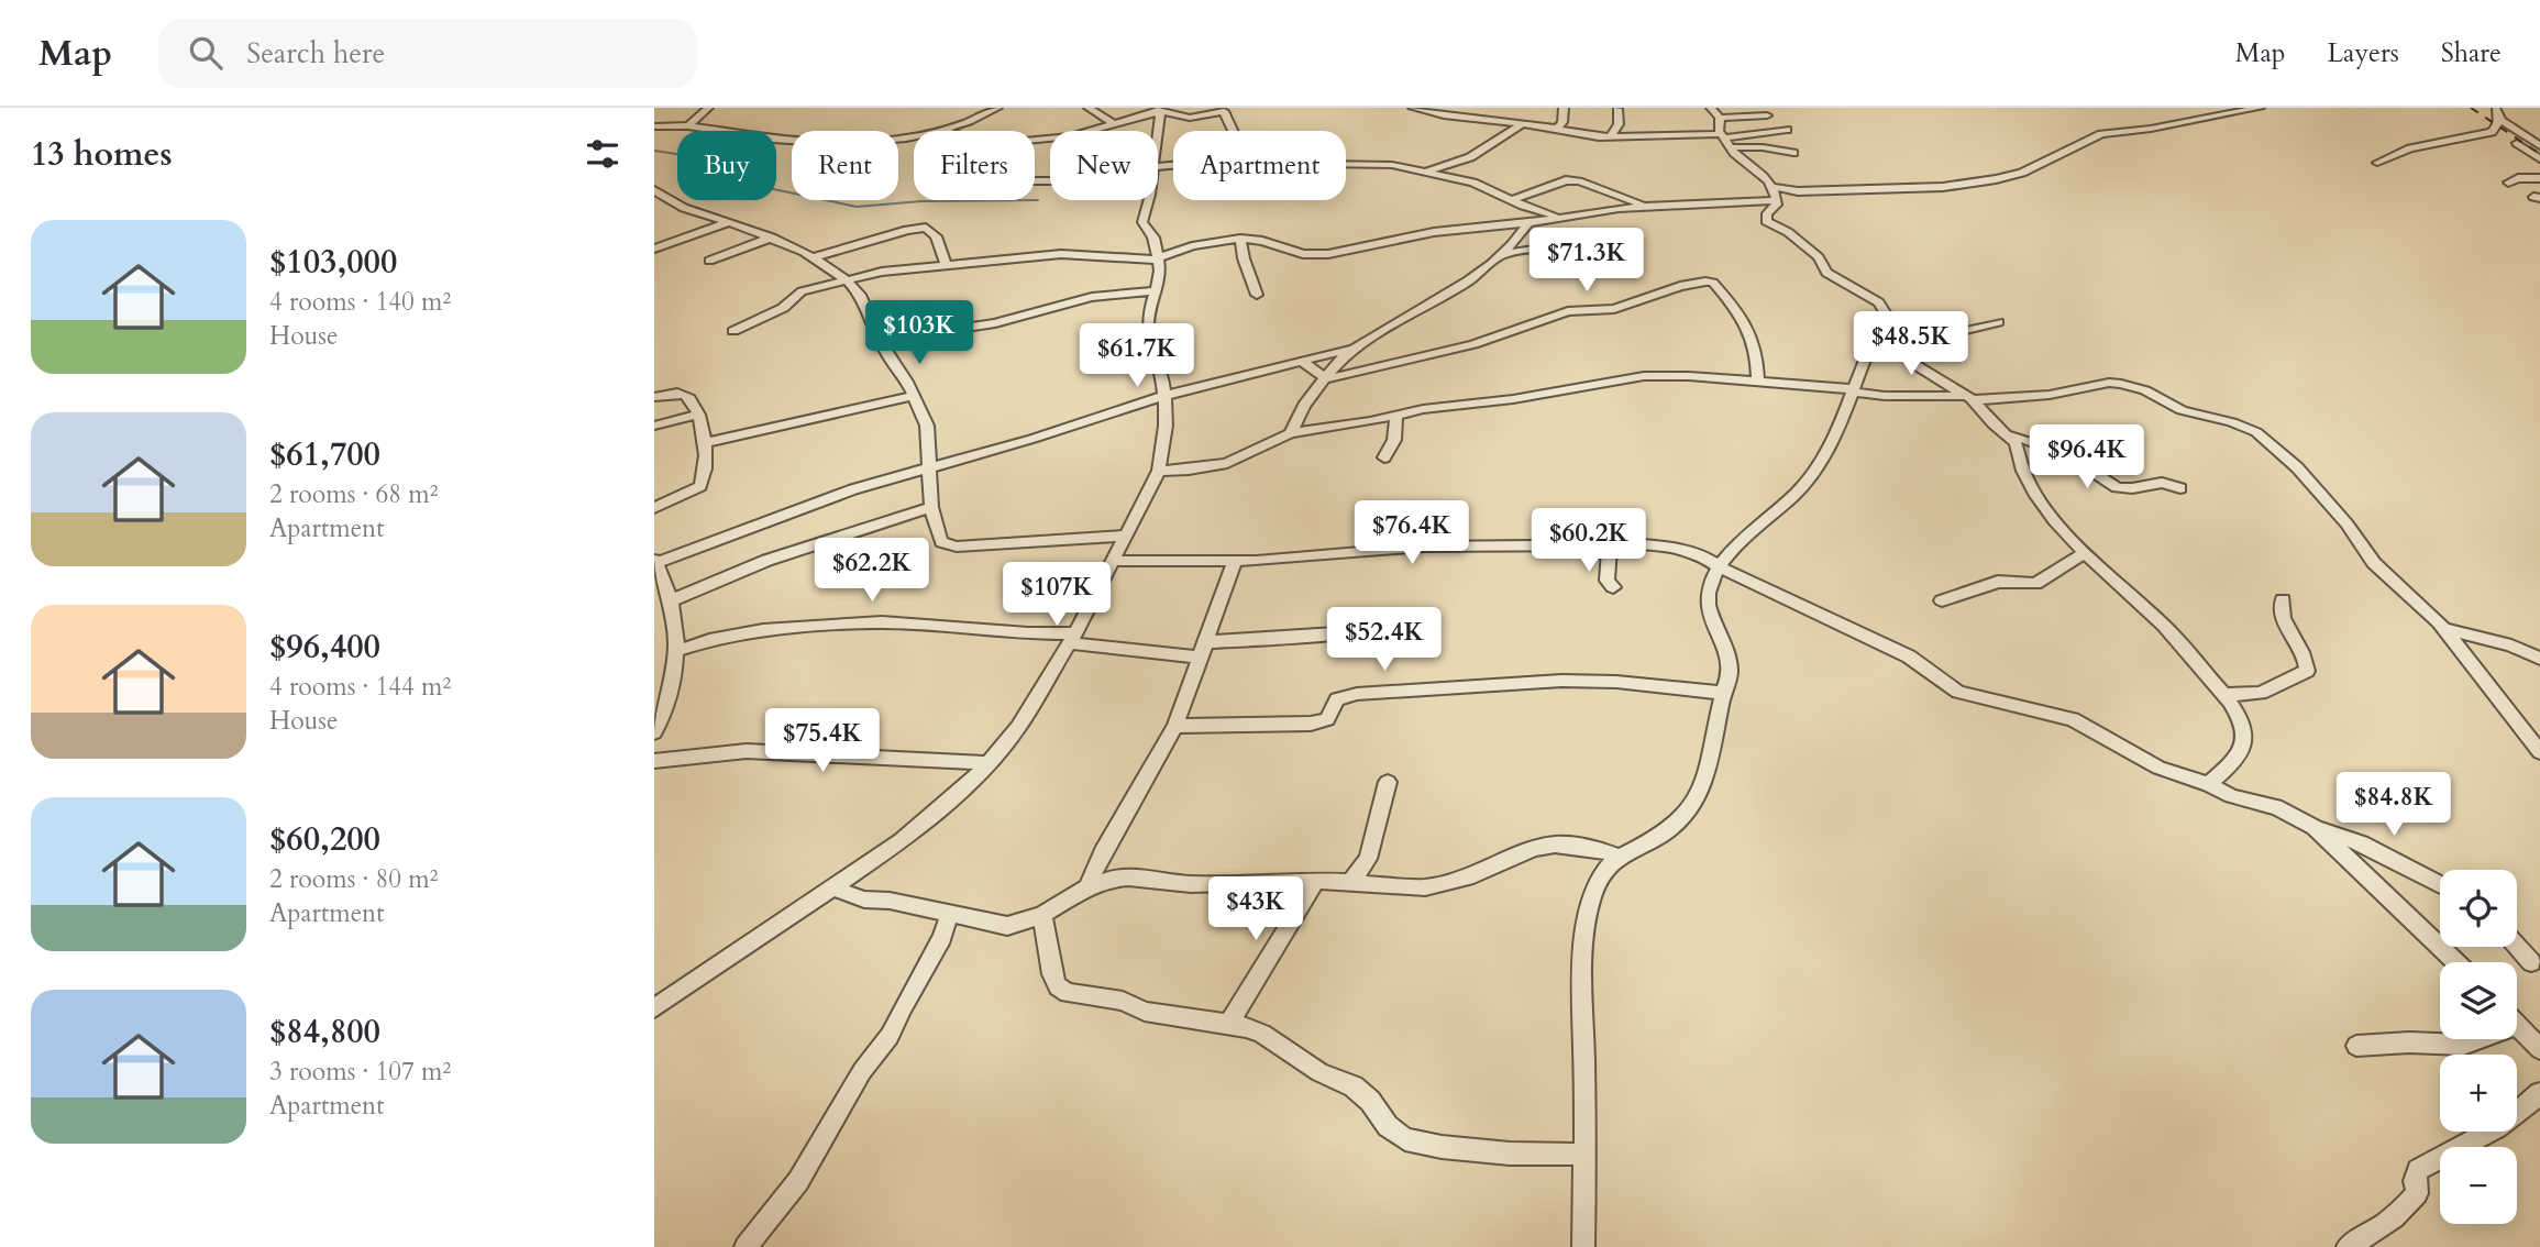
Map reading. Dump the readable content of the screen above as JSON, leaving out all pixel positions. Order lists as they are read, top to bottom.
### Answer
{
  "page": {
    "header": "Map",
    "search": "Search here",
    "nav": ["Map", "Layers", "Share"],
    "heading": "13 homes",
    "chip": [
      "Buy",
      "Rent",
      "Filters",
      "New",
      "Apartment"
    ],
    "list": [
      {
        "name": "$103,000",
        "note": "4 rooms · 140 m² · House"
      },
      {
        "name": "$61,700",
        "note": "2 rooms · 68 m² · Apartment"
      },
      {
        "name": "$96,400",
        "note": "4 rooms · 144 m² · House"
      },
      {
        "name": "$60,200",
        "note": "2 rooms · 80 m² · Apartment"
      },
      {
        "name": "$84,800",
        "note": "3 rooms · 107 m² · Apartment"
      }
    ],
    "price": [
      "$71.3K",
      "$103K",
      "$48.5K",
      "$61.7K",
      "$96.4K",
      "$76.4K",
      "$60.2K",
      "$62.2K",
      "$107K",
      "$52.4K",
      "$75.4K",
      "$84.8K",
      "$43K"
    ],
    "map_buttons": ["+", "−"]
  }
}
